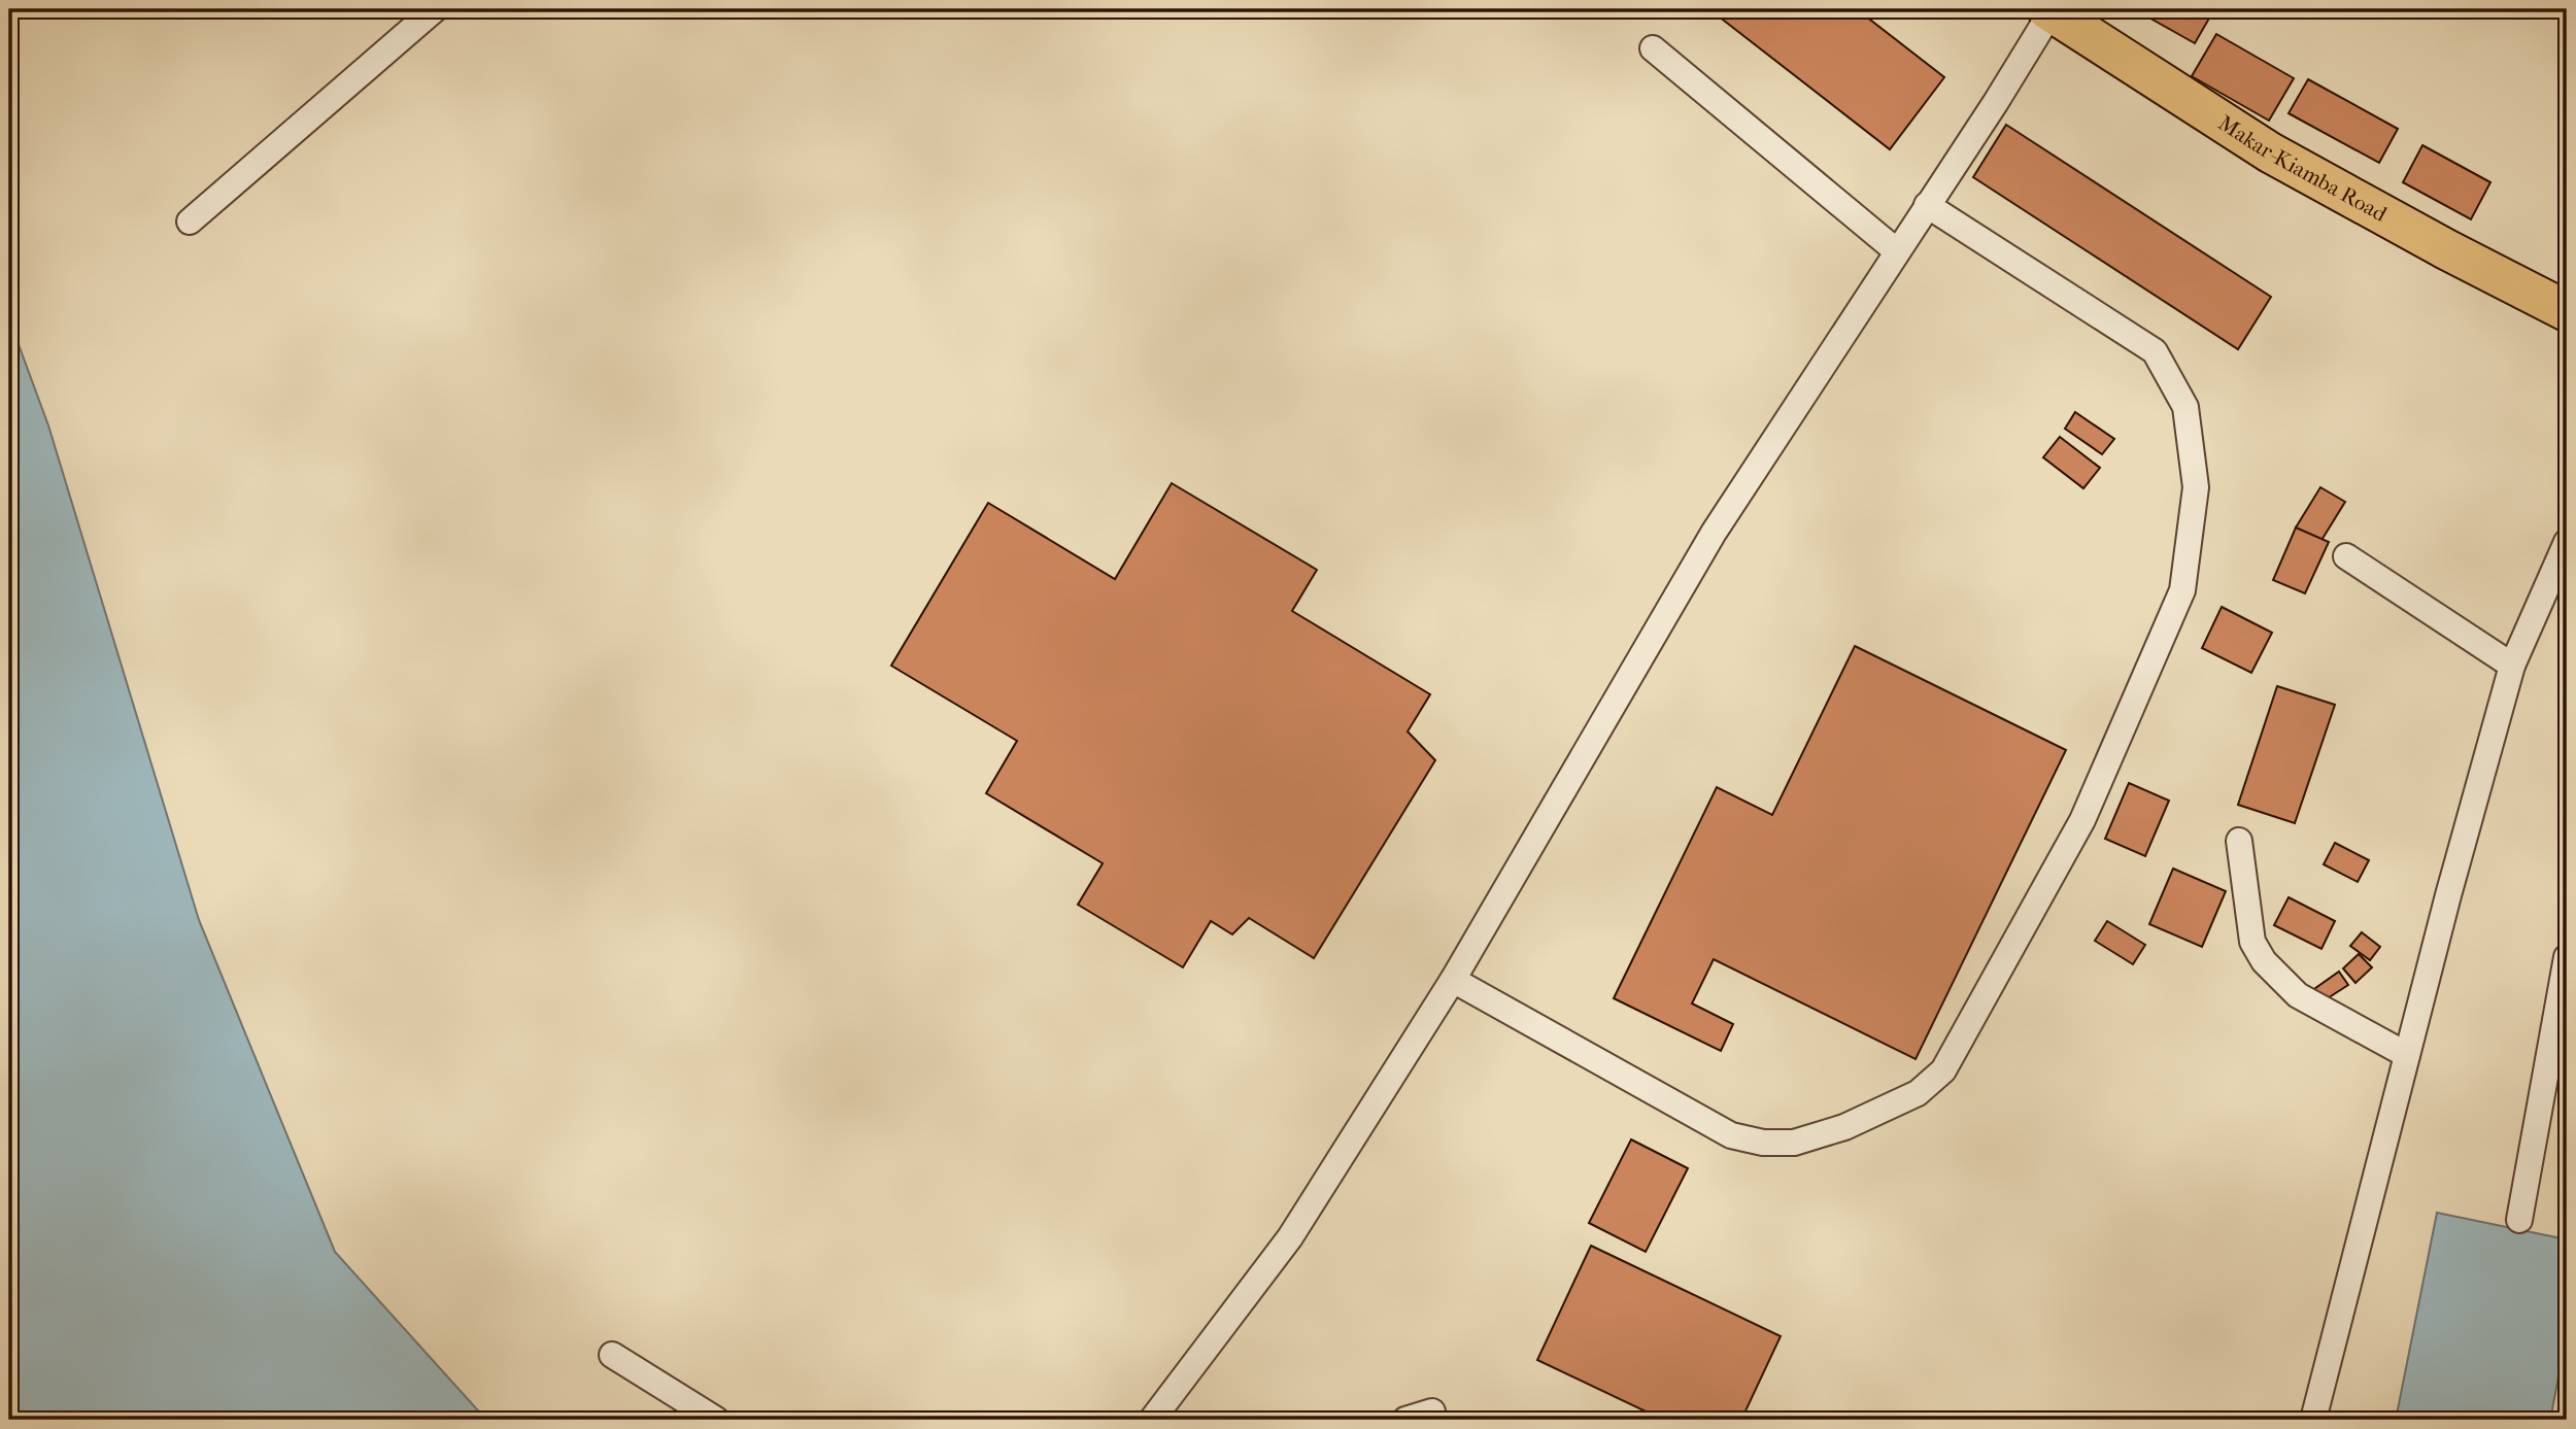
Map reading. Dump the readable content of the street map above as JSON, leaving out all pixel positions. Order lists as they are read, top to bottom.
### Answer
{
  "streets": {
    "main road": ["Makar-Kiamba Road"]
  }
}
